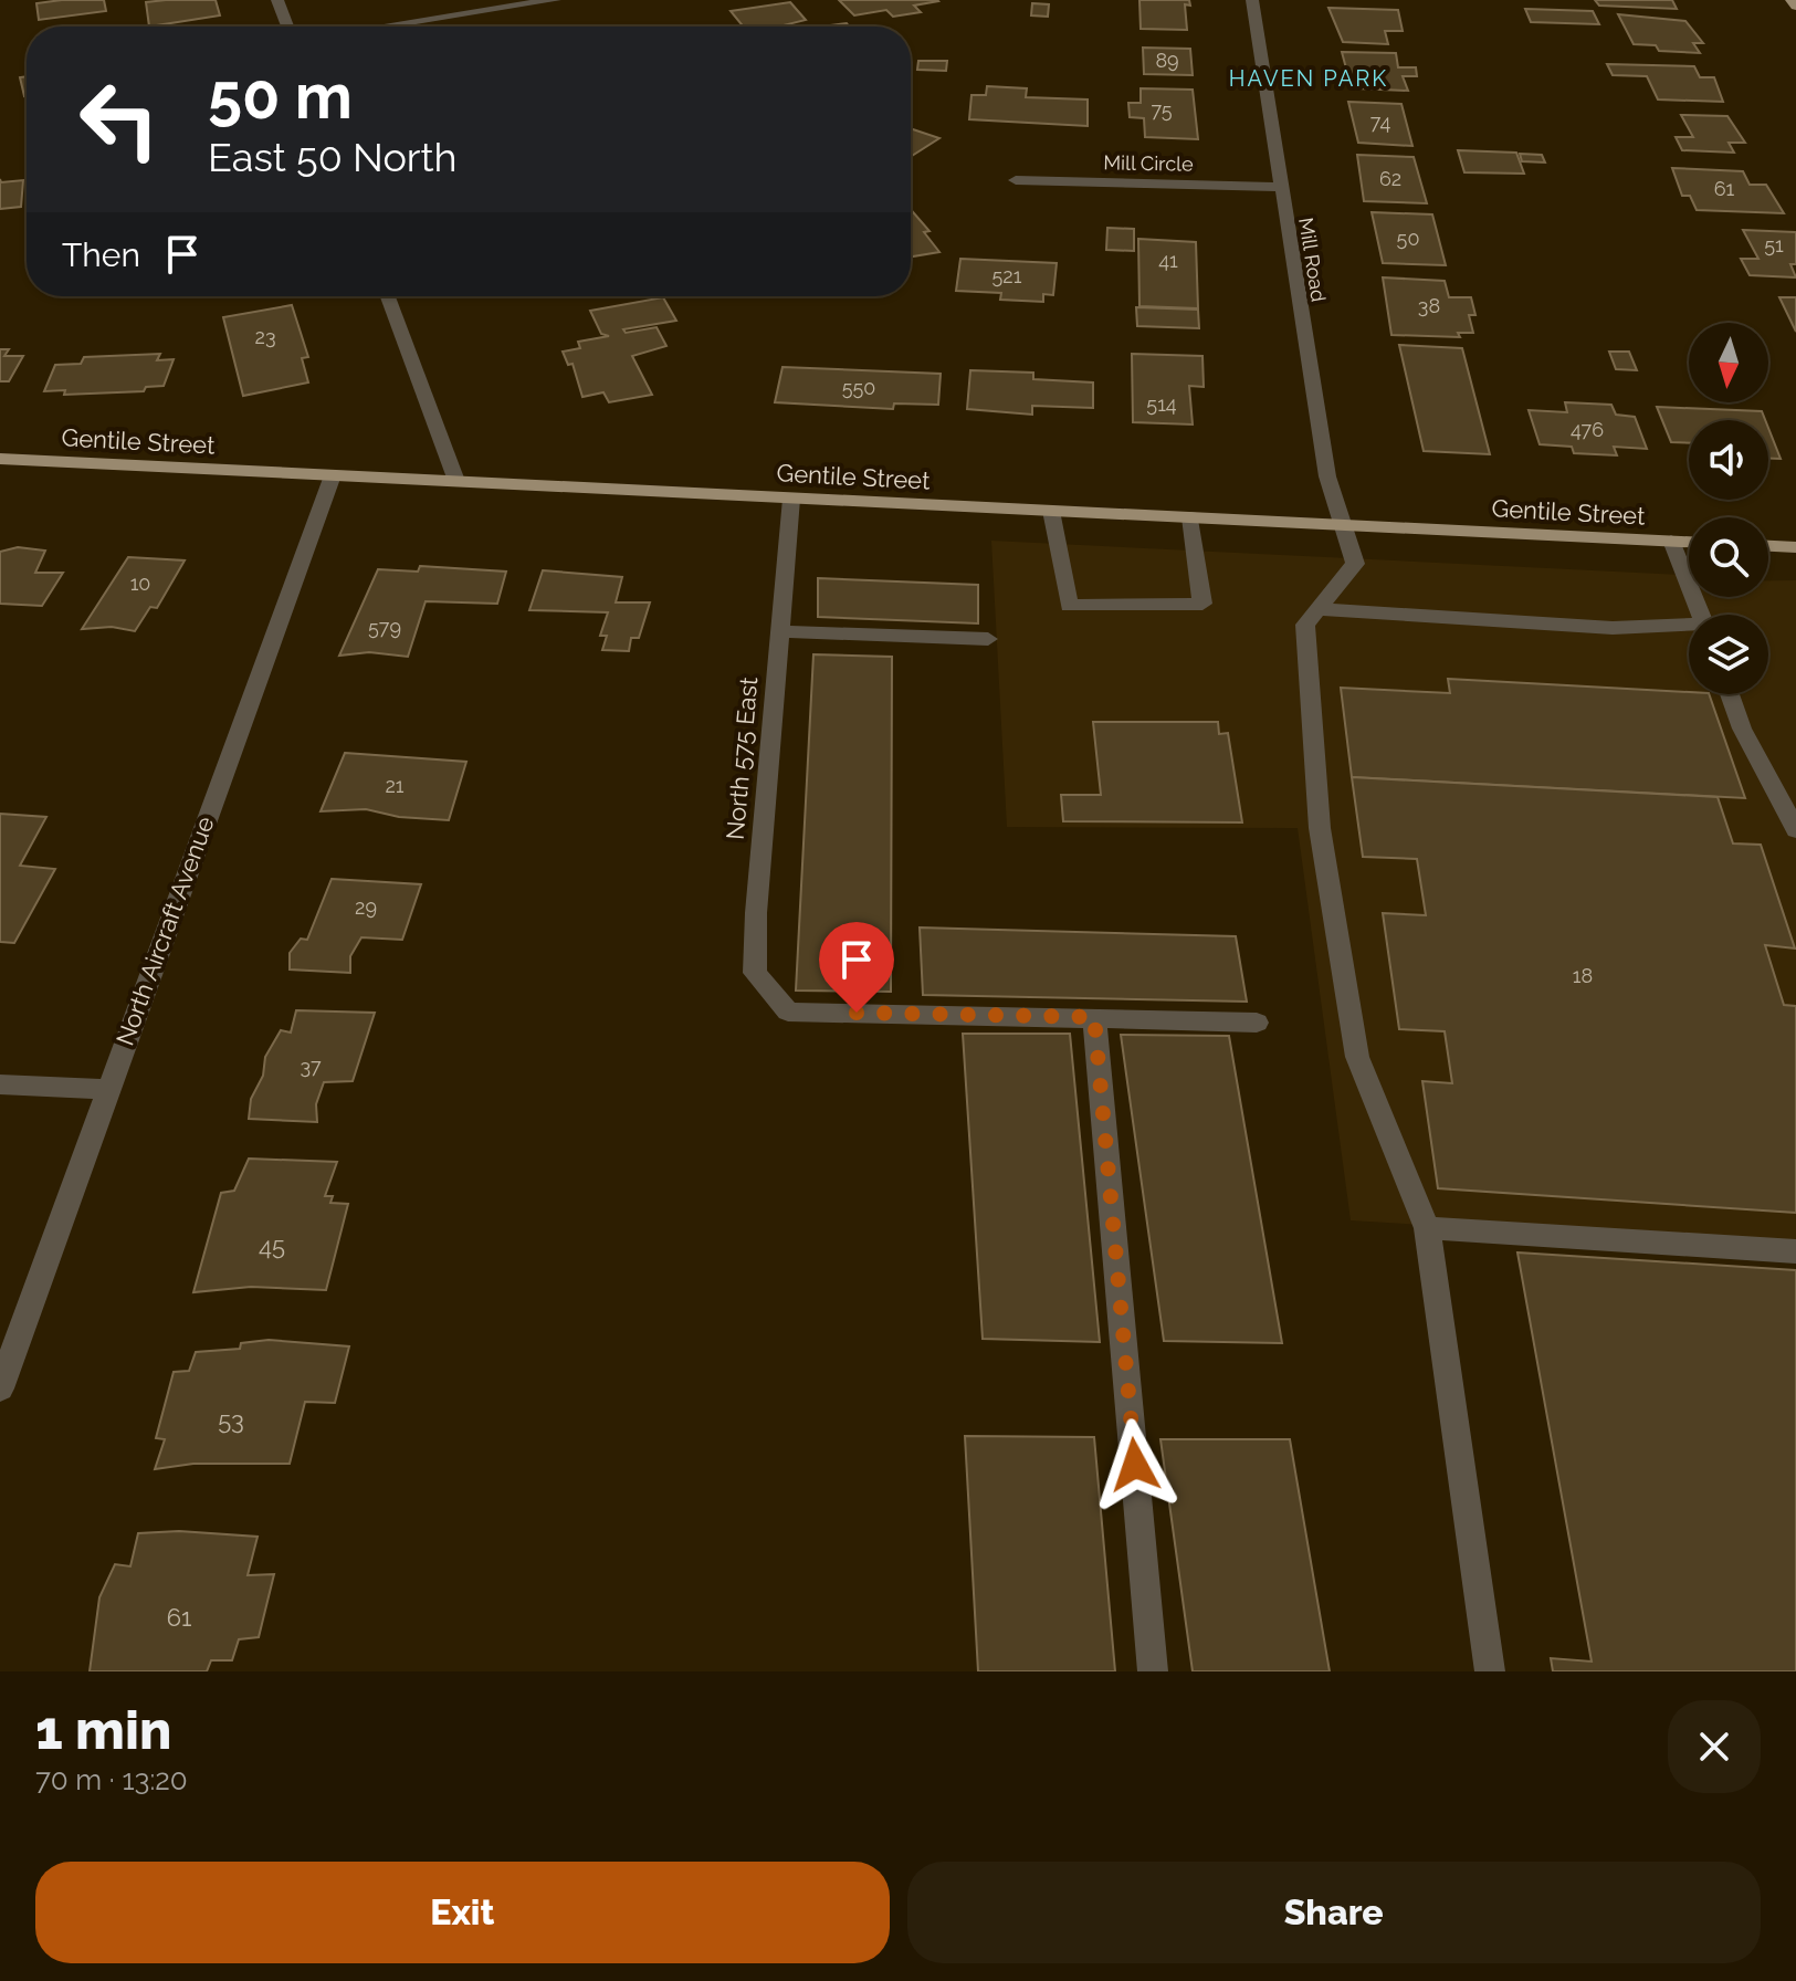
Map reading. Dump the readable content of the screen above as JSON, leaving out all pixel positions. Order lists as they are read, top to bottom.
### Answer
{
  "streets": {
    "main road": ["Gentile Street"],
    "street": [
      "Mill Circle",
      "Mill Road",
      "North 575 East",
      "North Aircraft Avenue"
    ]
  },
  "crossings": [
    ["Mill Circle", "Mill Road"],
    ["Mill Road", "Gentile Street"],
    ["Gentile Street", "North 575 East"],
    ["Gentile Street", "North Aircraft Avenue"]
  ],
  "districts": ["HAVEN PARK"],
  "house_numbers": [
    "89",
    "75",
    "74",
    "62",
    "61",
    "50",
    "51",
    "41",
    "521",
    "38",
    "23",
    "550",
    "514",
    "476",
    "10",
    "579",
    "21",
    "29",
    "18",
    "37",
    "45",
    "53",
    "61"
  ],
  "north": "bottom",
  "page": {
    "turn": ["50 m", "East 50 North"],
    "then": "Then",
    "heading": ["1 min", "70 m · 13:20"],
    "buttons": ["Exit", "Share"]
  }
}
